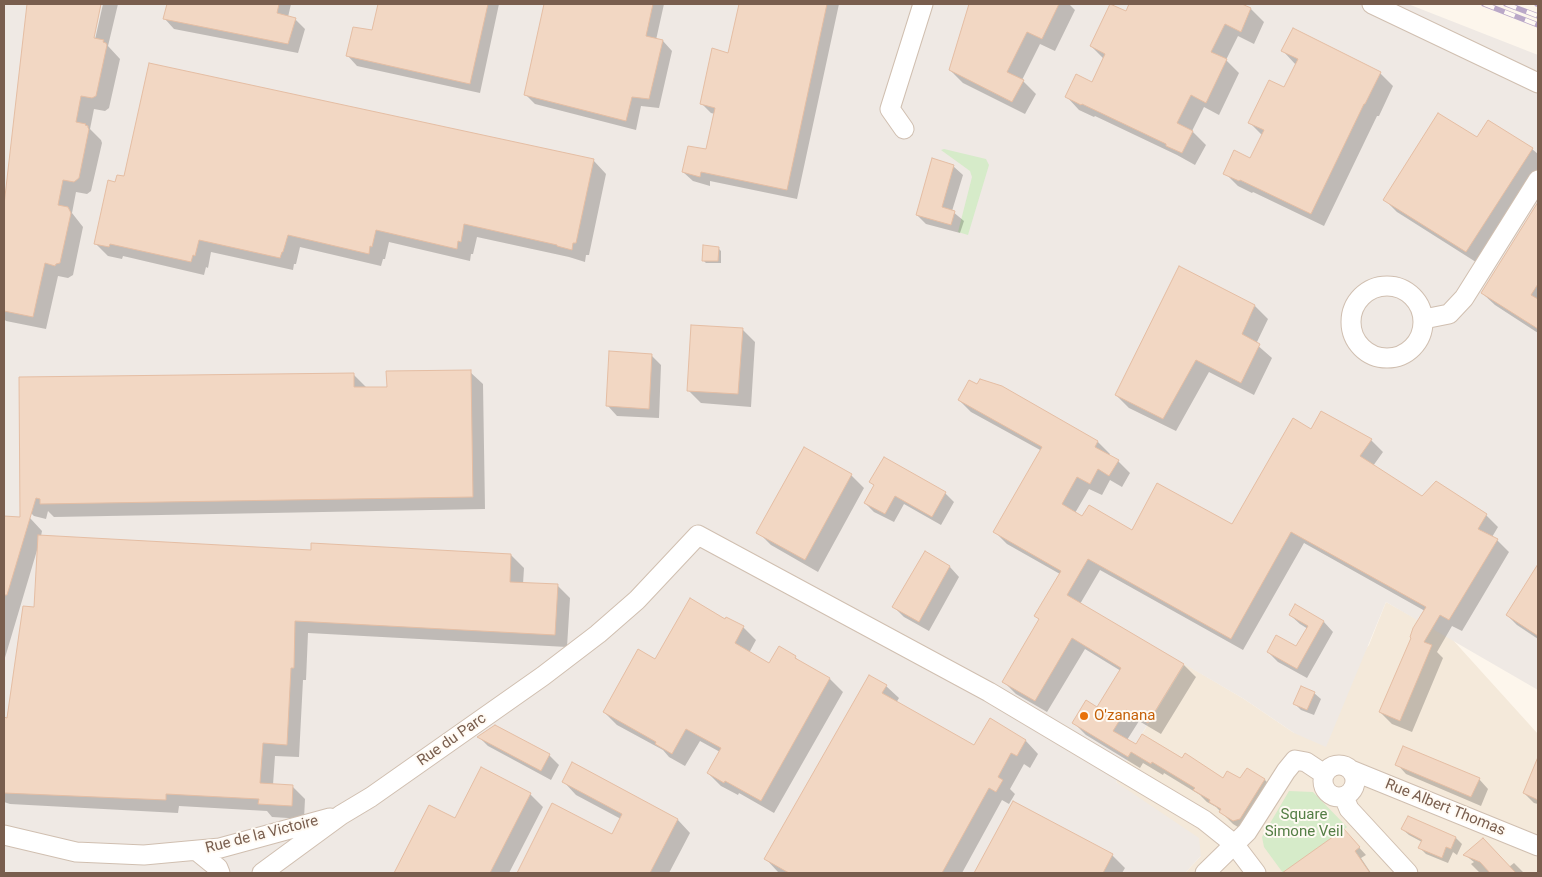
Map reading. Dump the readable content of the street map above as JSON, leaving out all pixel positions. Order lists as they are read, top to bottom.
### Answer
{
  "streets": {
    "street": ["Rue du Parc", "Rue Albert Thomas", "Rue de la Victoire"]
  },
  "crossings": [
    ["Rue du Parc", "Rue de la Victoire"]
  ],
  "parks": ["Square Simone Veil"],
  "places": ["O'zanana"]
}
